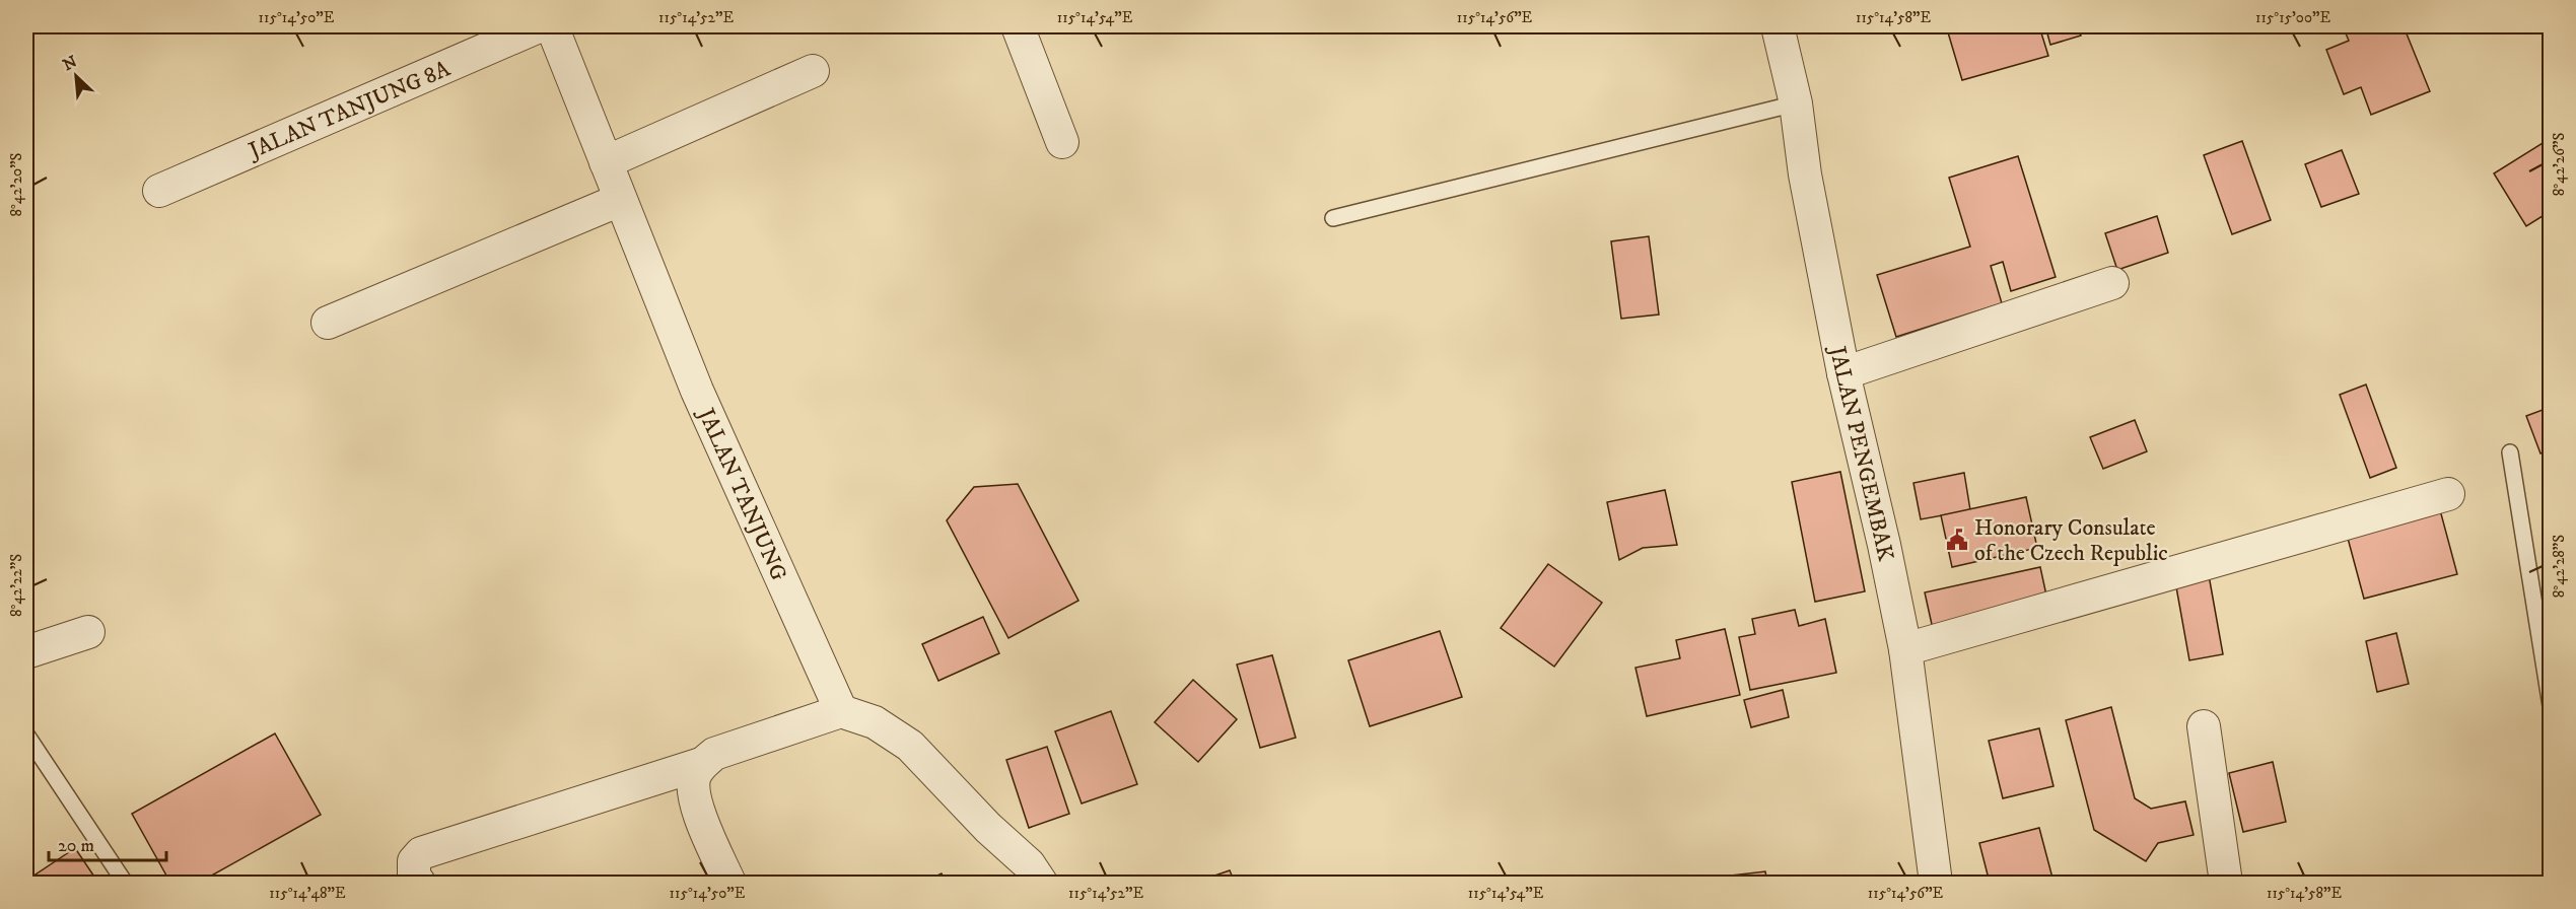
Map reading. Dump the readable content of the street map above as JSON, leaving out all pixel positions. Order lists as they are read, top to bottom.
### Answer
{
  "streets": {
    "street": ["JALAN TANJUNG 8A", "JALAN PENGEMBAK", "JALAN TANJUNG"]
  },
  "places": {
    "public building": ["Honorary Consulate of the Czech Republic"]
  },
  "scale_bar": "20 m",
  "north": "top left",
  "coordinates": [
    "115°14'50\"E",
    "115°14'52\"E",
    "115°14'54\"E",
    "115°14'56\"E",
    "115°14'58\"E",
    "115°15'00\"E",
    "8°42'26\"S",
    "8°42'20\"S",
    "8°42'28\"S",
    "8°42'22\"S",
    "115°14'48\"E"
  ]
}
